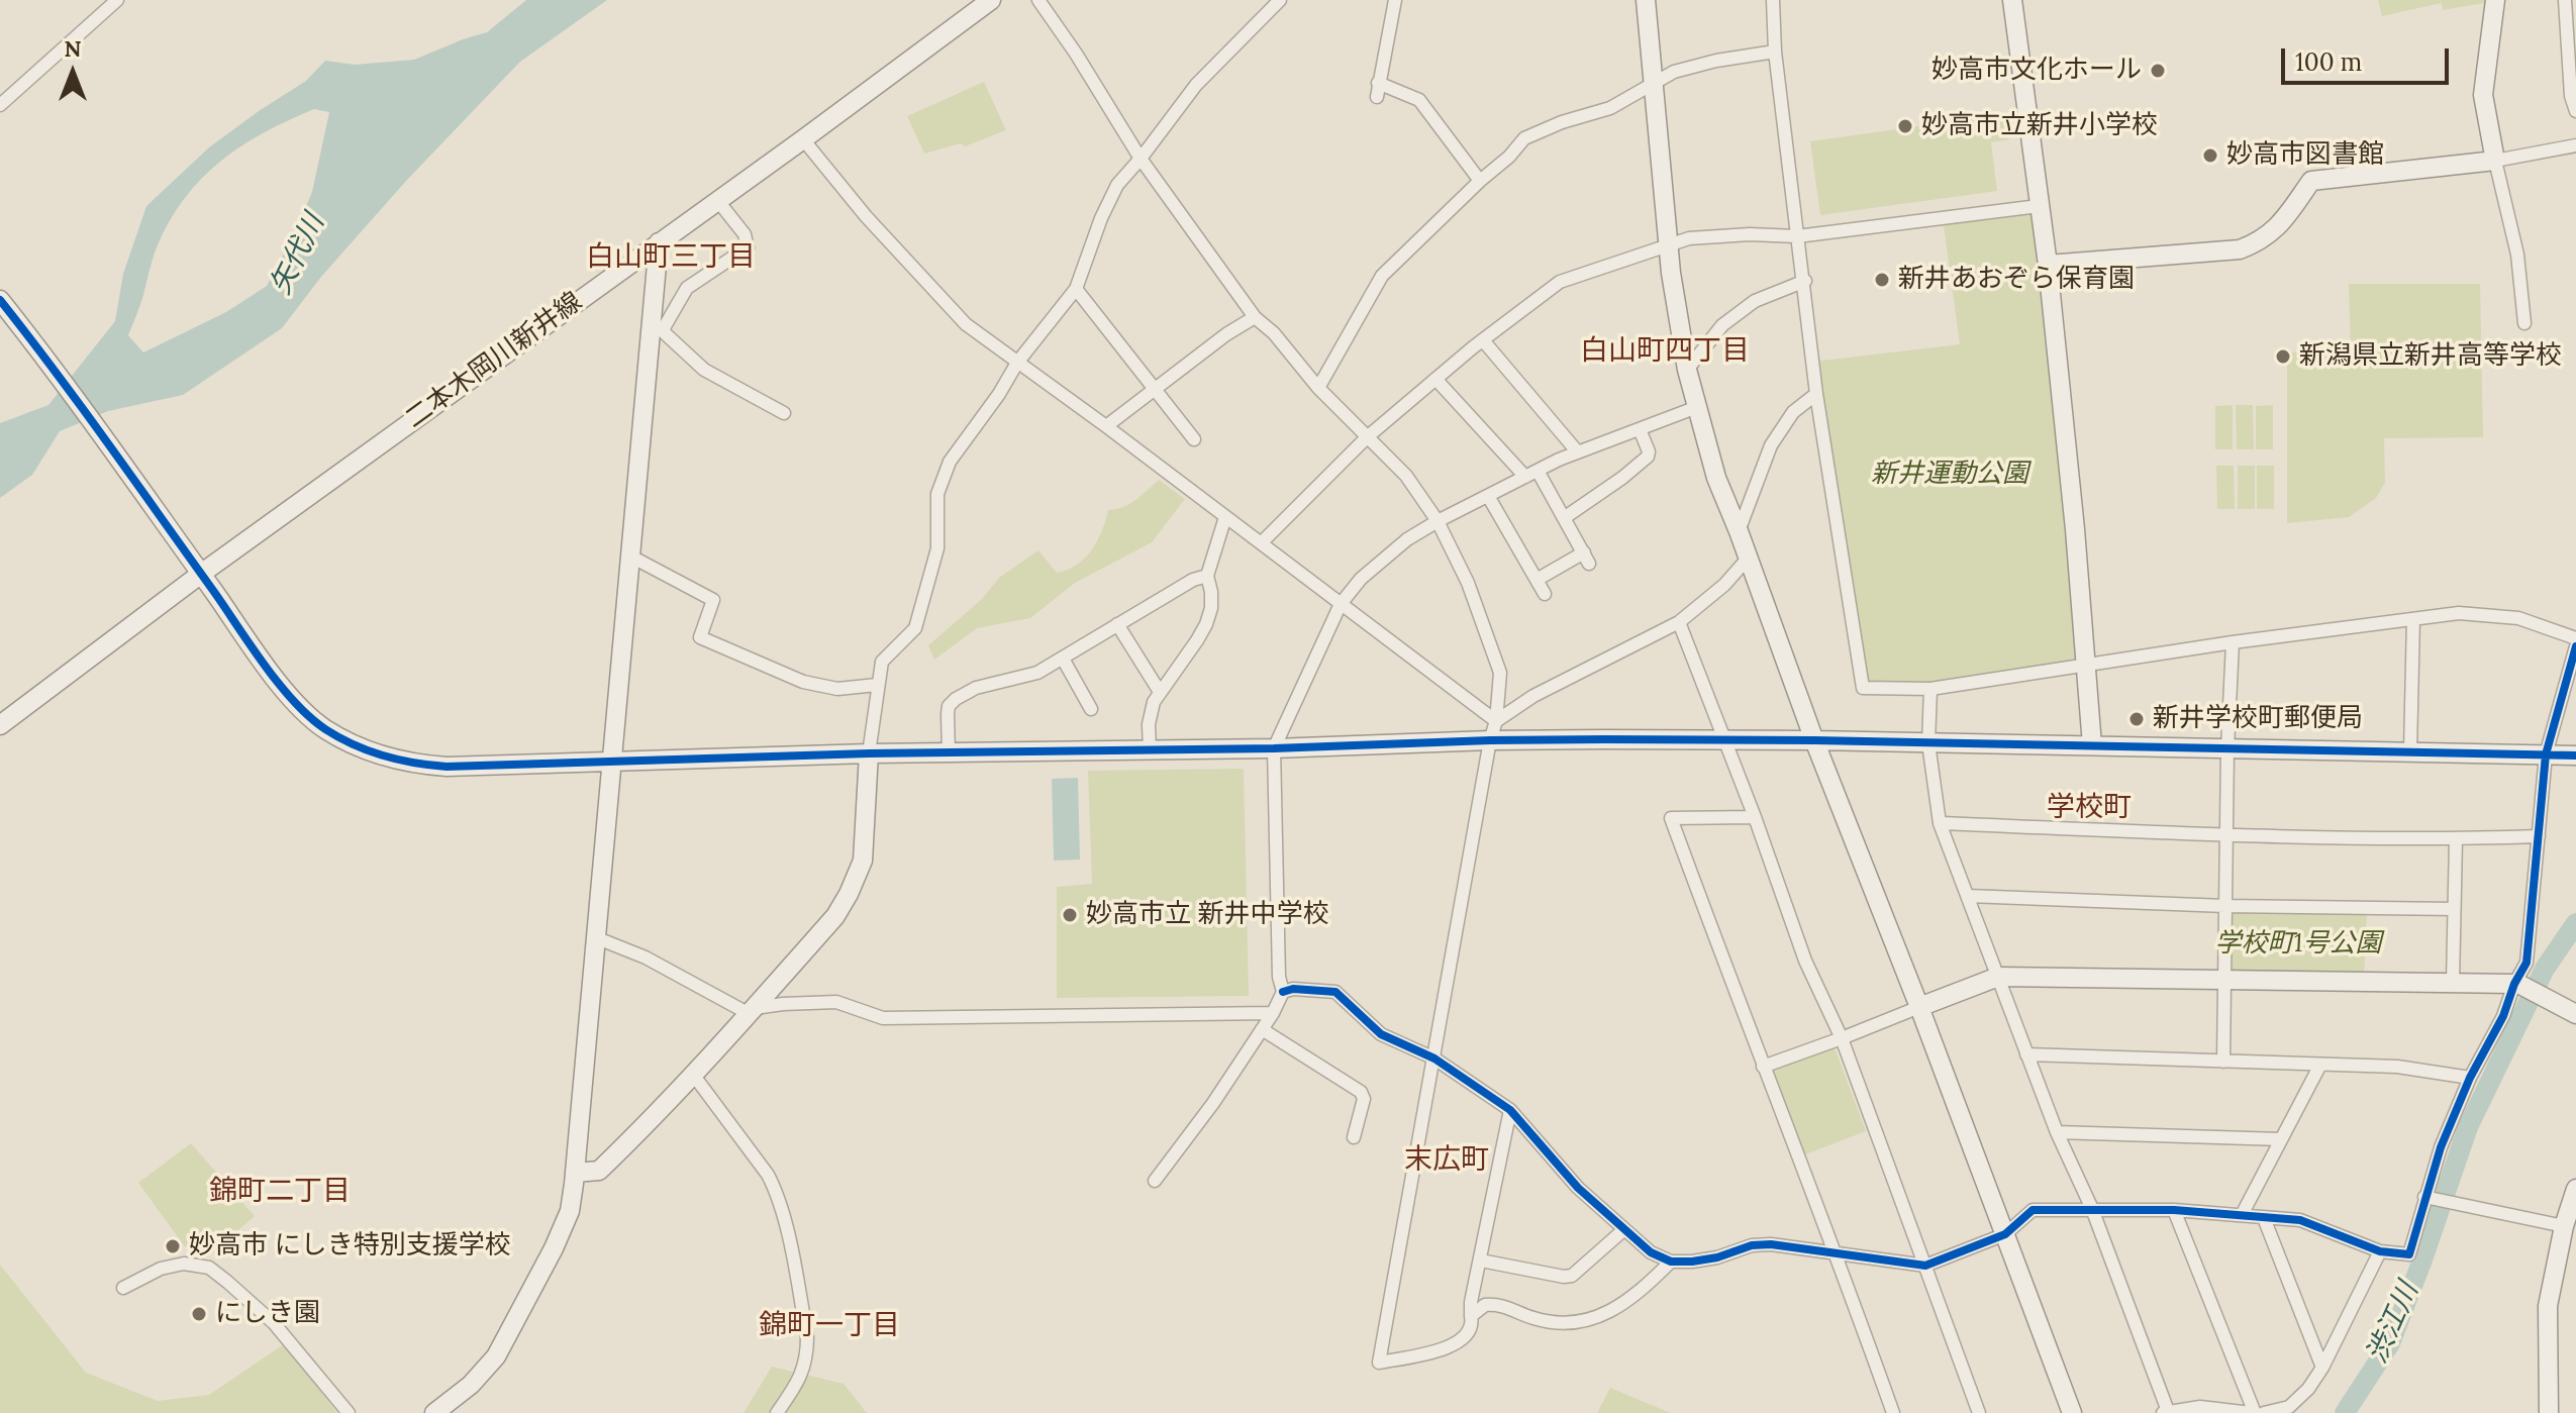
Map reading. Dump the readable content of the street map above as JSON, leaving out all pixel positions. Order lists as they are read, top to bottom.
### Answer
{
  "streets": {
    "street": ["二本木岡川新井線"]
  },
  "districts": [
    "白山町三丁目",
    "白山町四丁目",
    "学校町",
    "末広町",
    "錦町二丁目",
    "錦町一丁目"
  ],
  "water": ["矢代川", "渋江川"],
  "parks": ["新井運動公園", "学校町1号公園"],
  "places": [
    "妙高市文化ホール",
    "妙高市立新井小学校",
    "妙高市図書館",
    "新井あおぞら保育園",
    "新潟県立新井高等学校",
    "新井学校町郵便局",
    "妙高市立 新井中学校",
    "妙高市 にしき特別支援学校",
    "にしき園"
  ],
  "scale_bar": "100 m",
  "north": "top"
}
